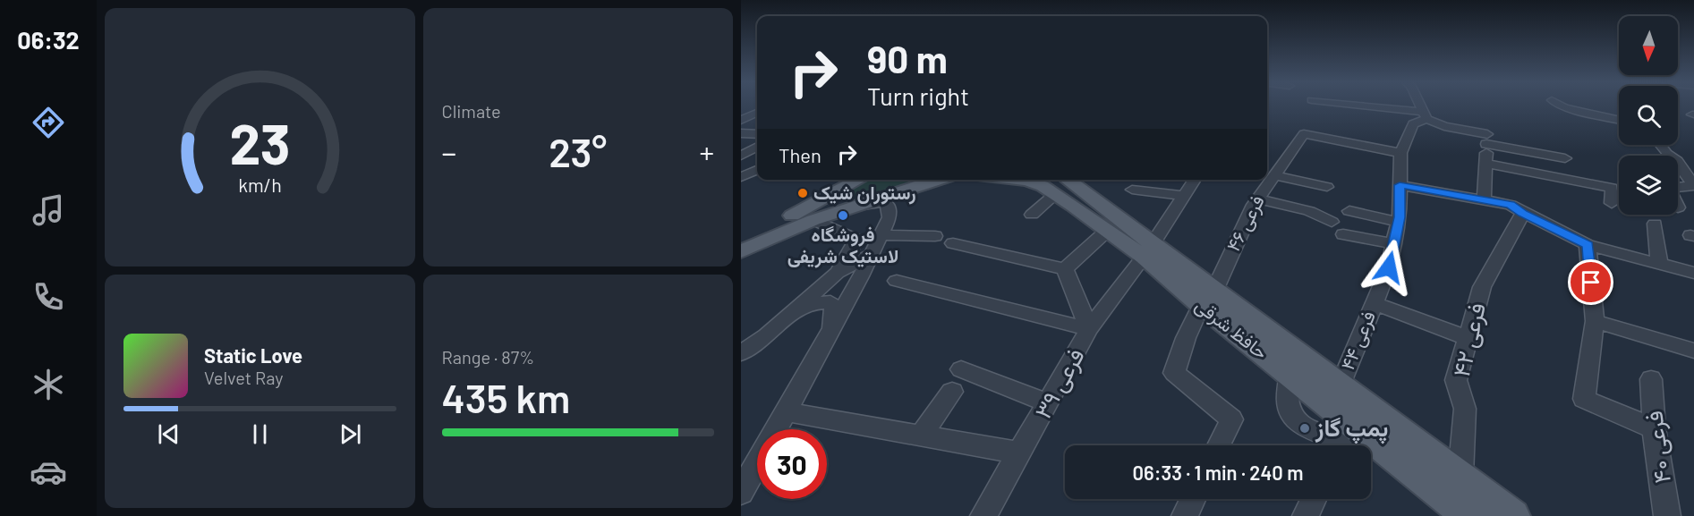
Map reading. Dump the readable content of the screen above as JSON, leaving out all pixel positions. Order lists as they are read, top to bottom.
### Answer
{
  "streets": {
    "main road": ["حافظ شرقی"],
    "street": [
      "فرعی ۴۶",
      "فرعی ۴۲",
      "فرعی ۴۴",
      "فرعی ۳۹",
      "فرعی ۴۰"
    ]
  },
  "crossings": [
    ["فرعی ۴۶", "حافظ شرقی"],
    ["حافظ شرقی", "فرعی ۴۲"],
    ["حافظ شرقی", "فرعی ۴۴"],
    ["حافظ شرقی", "فرعی ۳۹"]
  ],
  "places": ["رستوران شیک", "فروشگاه لاستیک شریفی", "پمپ گاز"],
  "north": "bottom",
  "page": {
    "tabs": "06:32",
    "tile": [
      "Climate",
      ["Range · 87%", "435 km"]
    ],
    "turn": ["90 m", "Turn right"],
    "then": "Then",
    "heat": ["−", "23°", "+"],
    "song": ["Static Love", "Velvet Ray"],
    "limit": "30",
    "trip": "06:33 · 1 min · 240 m",
    "gauge": ["23", "km/h"]
  }
}
